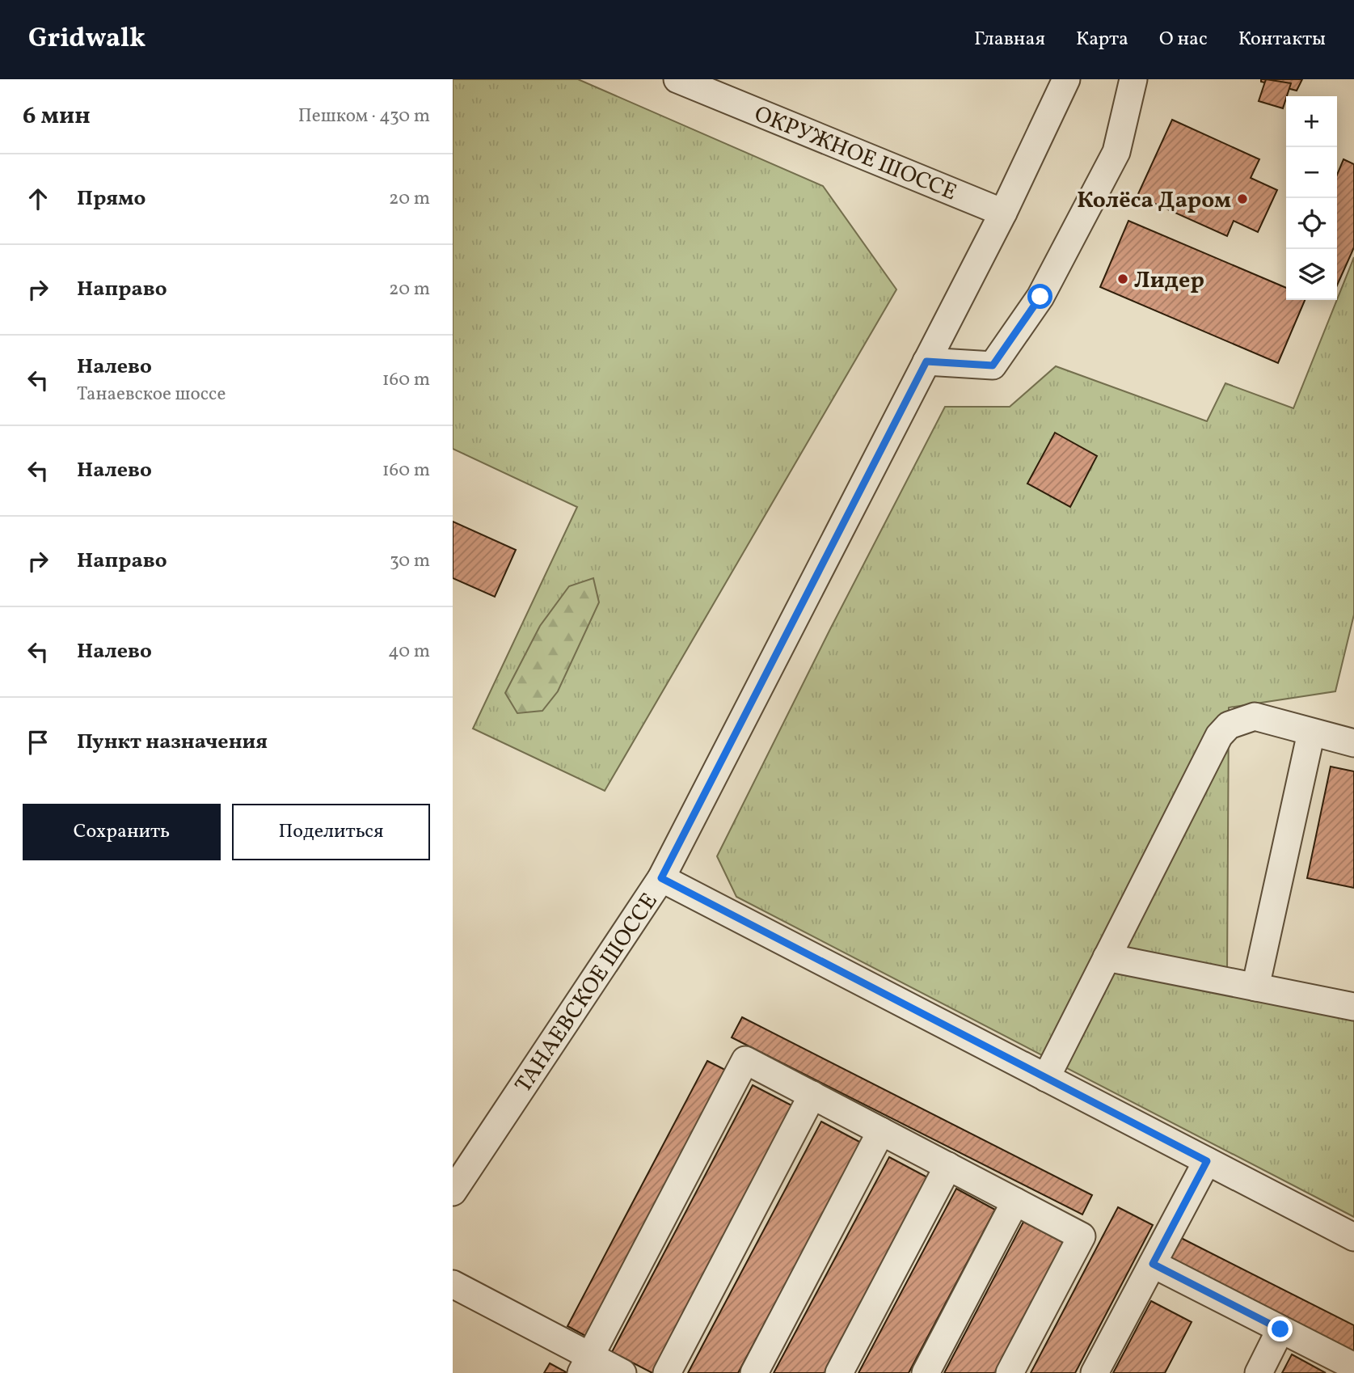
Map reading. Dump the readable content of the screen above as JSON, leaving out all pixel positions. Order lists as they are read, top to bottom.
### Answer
{
  "streets": {
    "street": ["ОКРУЖНОЕ ШОССЕ", "ТАНАЕВСКОЕ ШОССЕ"]
  },
  "crossings": [
    ["ОКРУЖНОЕ ШОССЕ", "ТАНАЕВСКОЕ ШОССЕ"]
  ],
  "places": ["Колёса Даром", "Лидер"],
  "page": {
    "header": "Gridwalk",
    "nav": [
      "Главная",
      "Карта",
      "О нас",
      "Контакты"
    ],
    "heading": ["6 мин", "Пешком · 430 m"],
    "map_buttons": ["+", "−"],
    "list": [
      ["Прямо", "20 m"],
      ["Направо", "20 m"],
      ["Налево", "Танаевское шоссе", "160 m"],
      ["Налево", "160 m"],
      ["Направо", "30 m"],
      ["Налево", "40 m"],
      "Пункт назначения"
    ],
    "buttons": ["Сохранить", "Поделиться"]
  }
}
